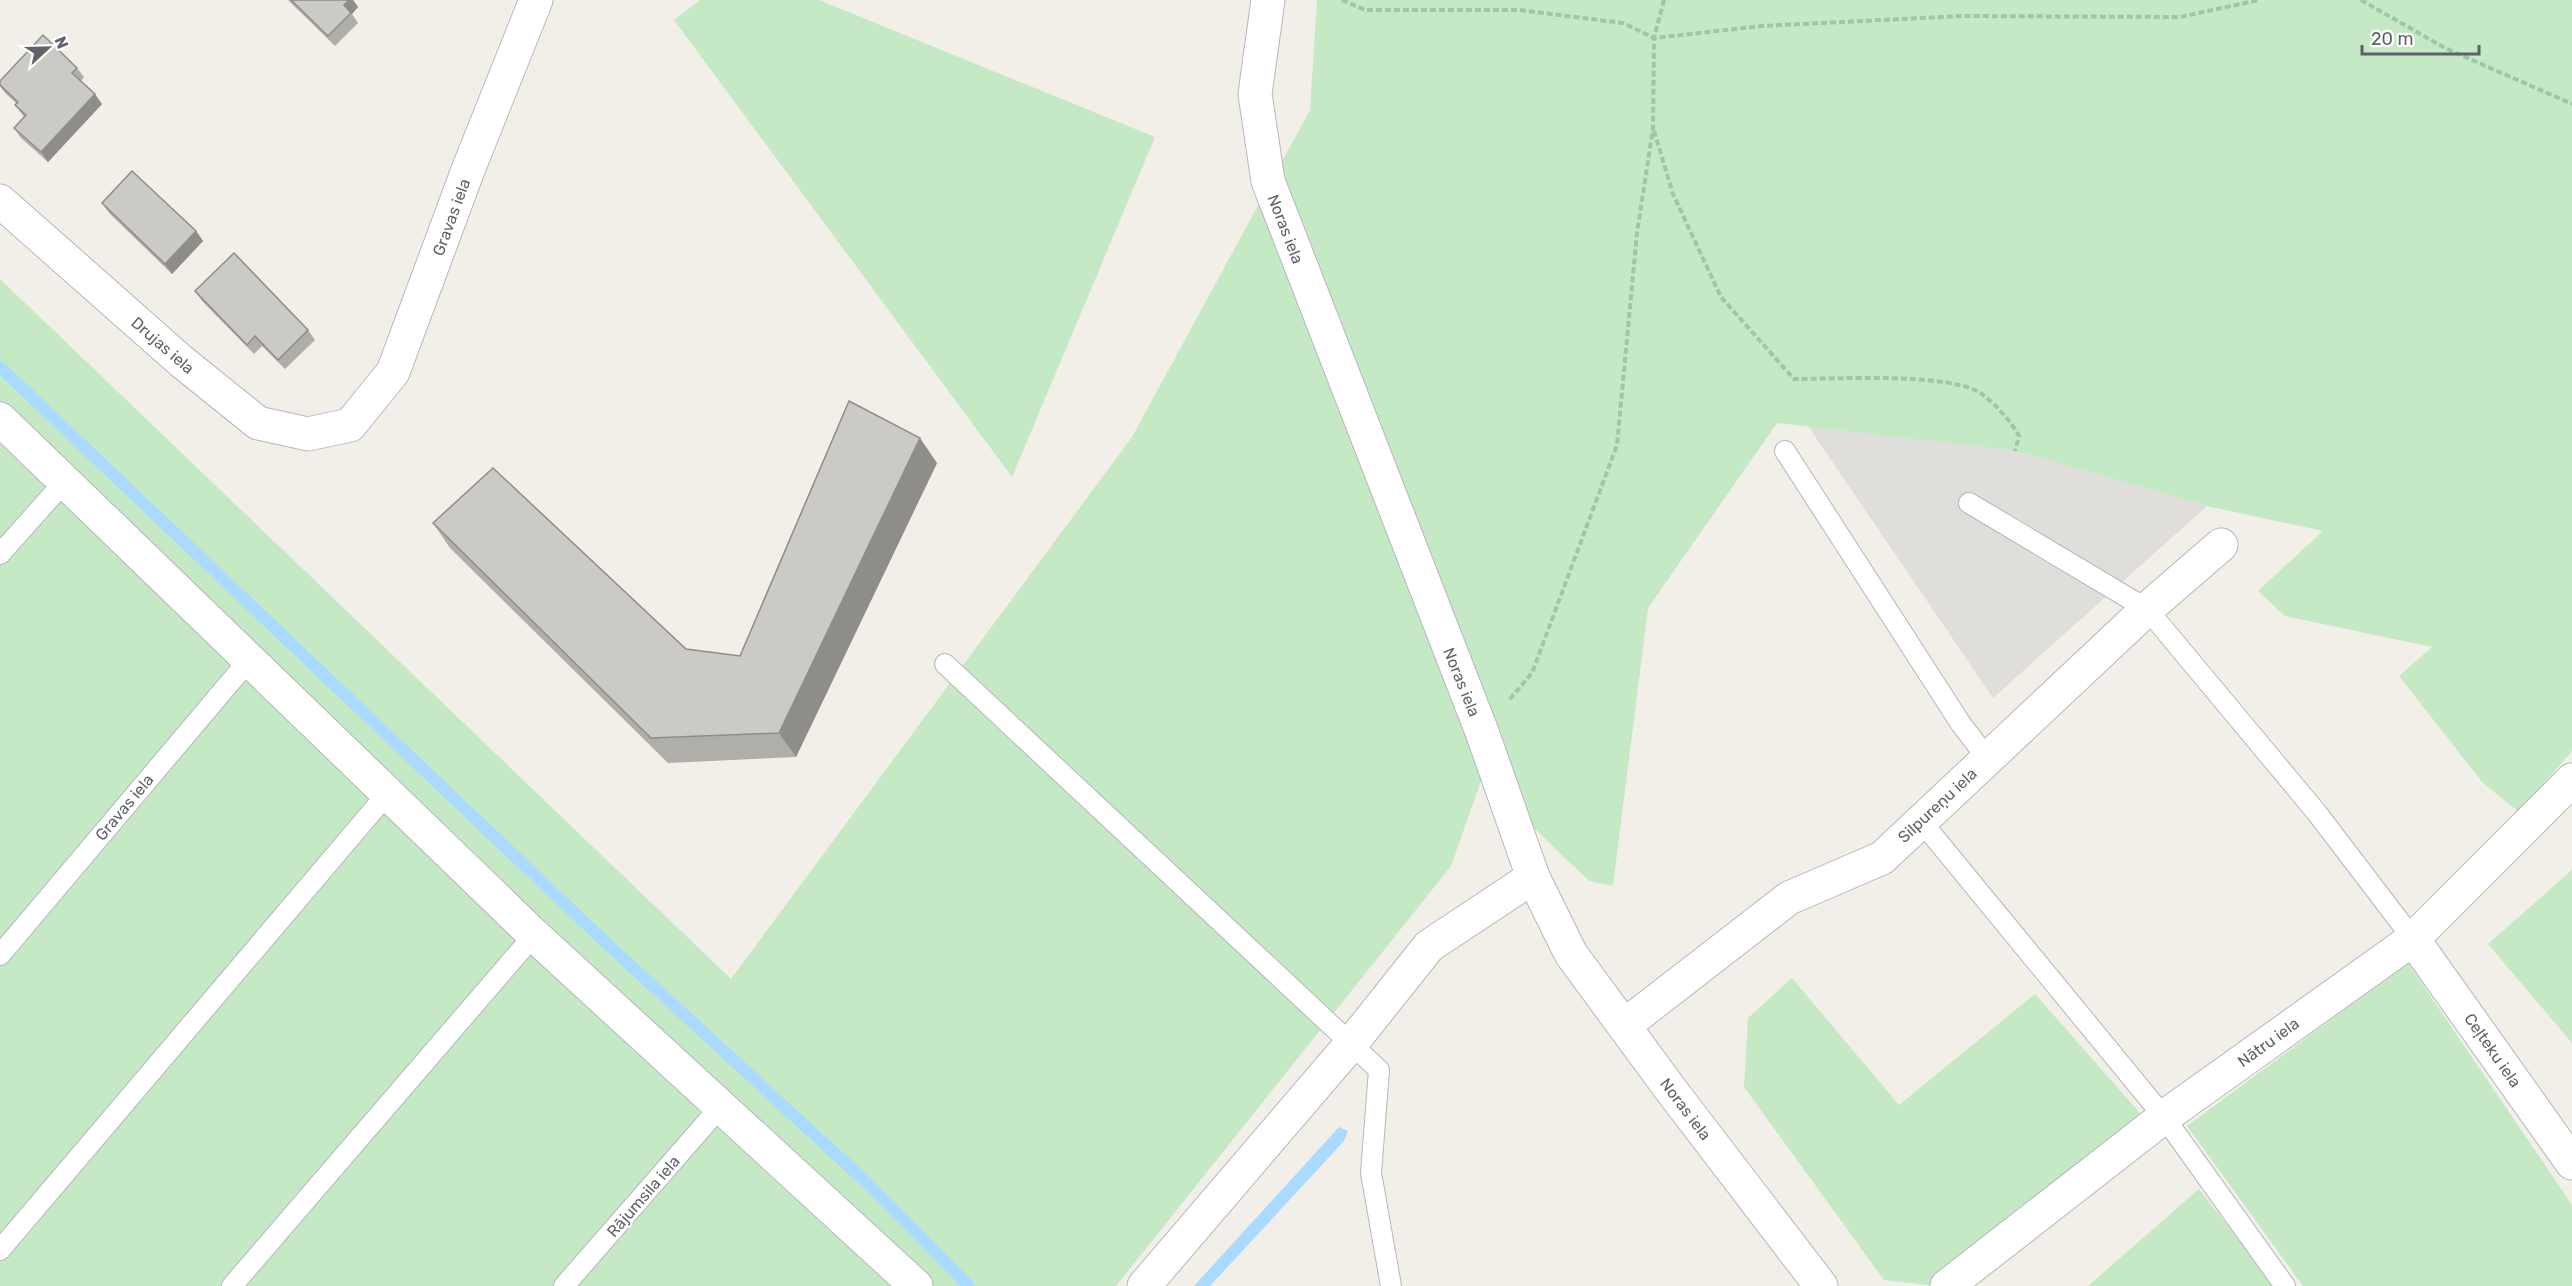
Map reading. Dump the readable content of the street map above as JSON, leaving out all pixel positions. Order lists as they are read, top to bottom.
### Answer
{
  "streets": {
    "street": [
      "Gravas iela",
      "Noras iela",
      "Drujas iela",
      "Silpureņu iela",
      "Nātru iela",
      "Ceļteku iela"
    ],
    "lane": ["Rājumsila iela"]
  },
  "crossings": [
    ["Gravas iela", "Drujas iela"],
    ["Noras iela", "Silpureņu iela"],
    ["Nātru iela", "Ceļteku iela"]
  ],
  "scale_bar": "20 m",
  "north": "right"
}
